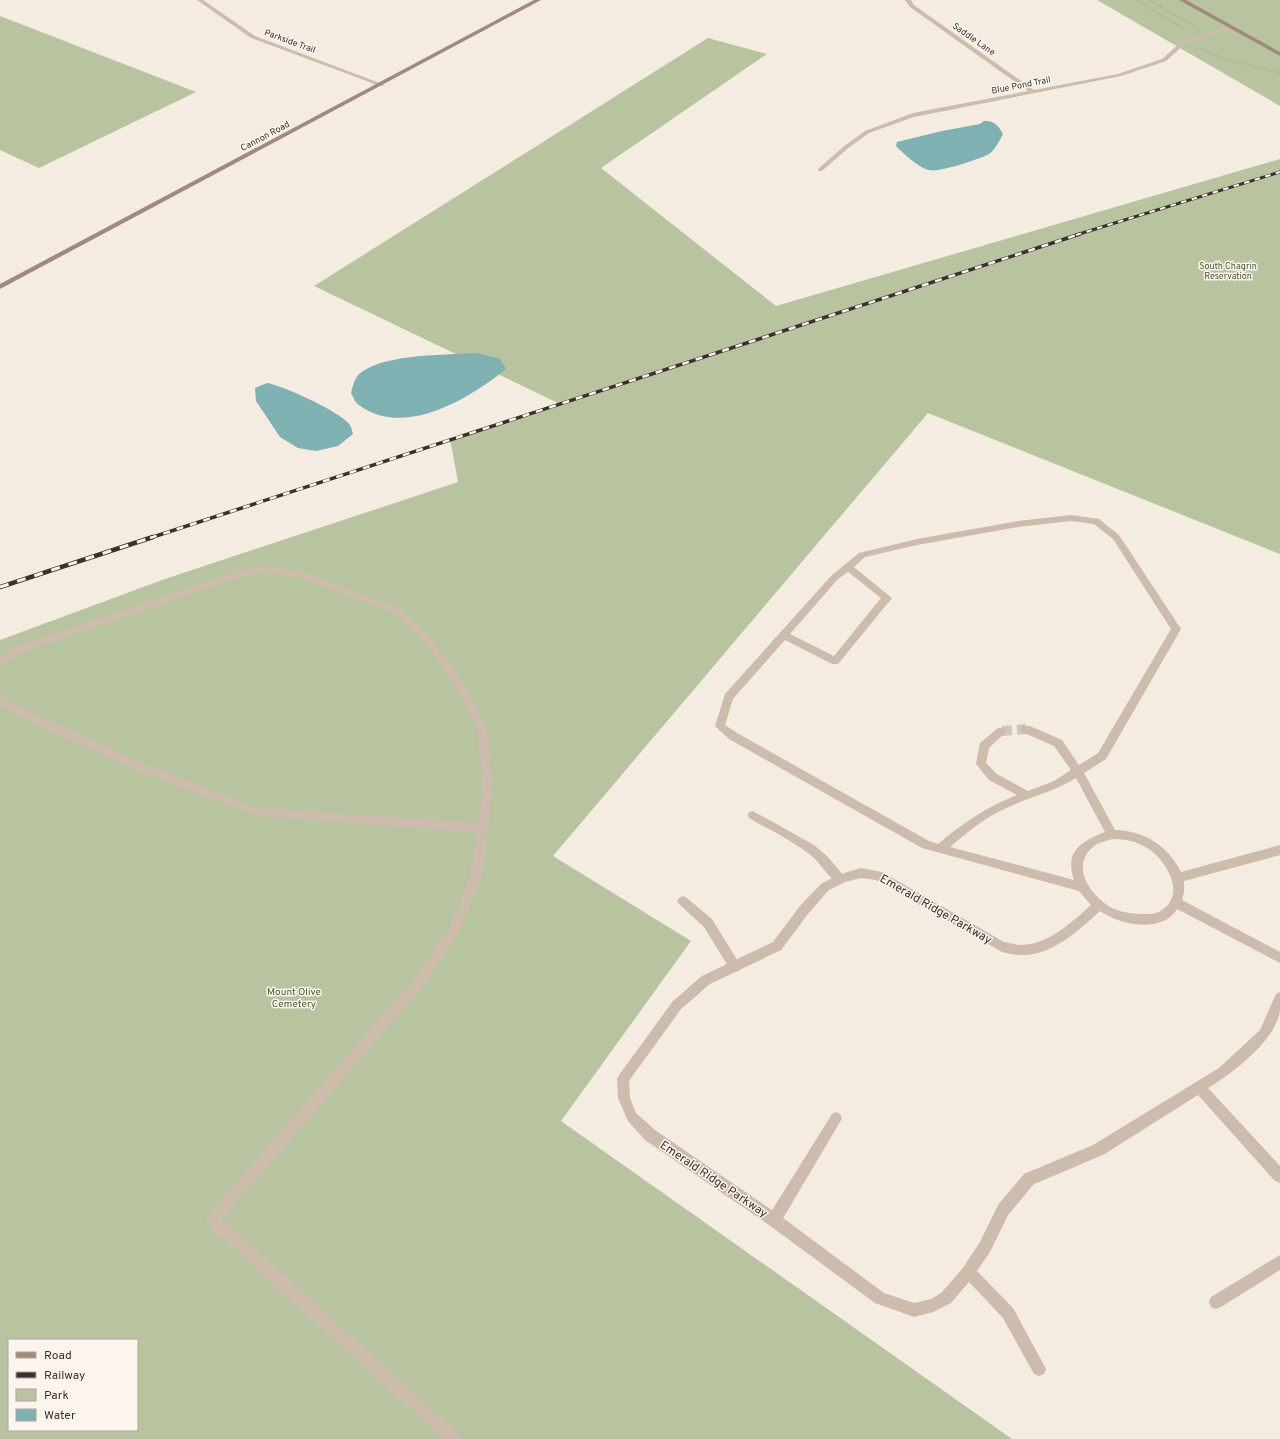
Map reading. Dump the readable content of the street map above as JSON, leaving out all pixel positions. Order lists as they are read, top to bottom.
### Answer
{
  "streets": {
    "main road": ["Cannon Road"],
    "street": [
      "Saddle Lane",
      "Parkside Trail",
      "Blue Pond Trail",
      "Emerald Ridge Parkway"
    ]
  },
  "crossings": [
    ["Saddle Lane", "Blue Pond Trail"],
    ["Parkside Trail", "Cannon Road"]
  ],
  "parks": ["South Chagrin Reservation", "Mount Olive Cemetery"],
  "legend": [
    "Road",
    "Railway",
    "Park",
    "Water"
  ]
}
